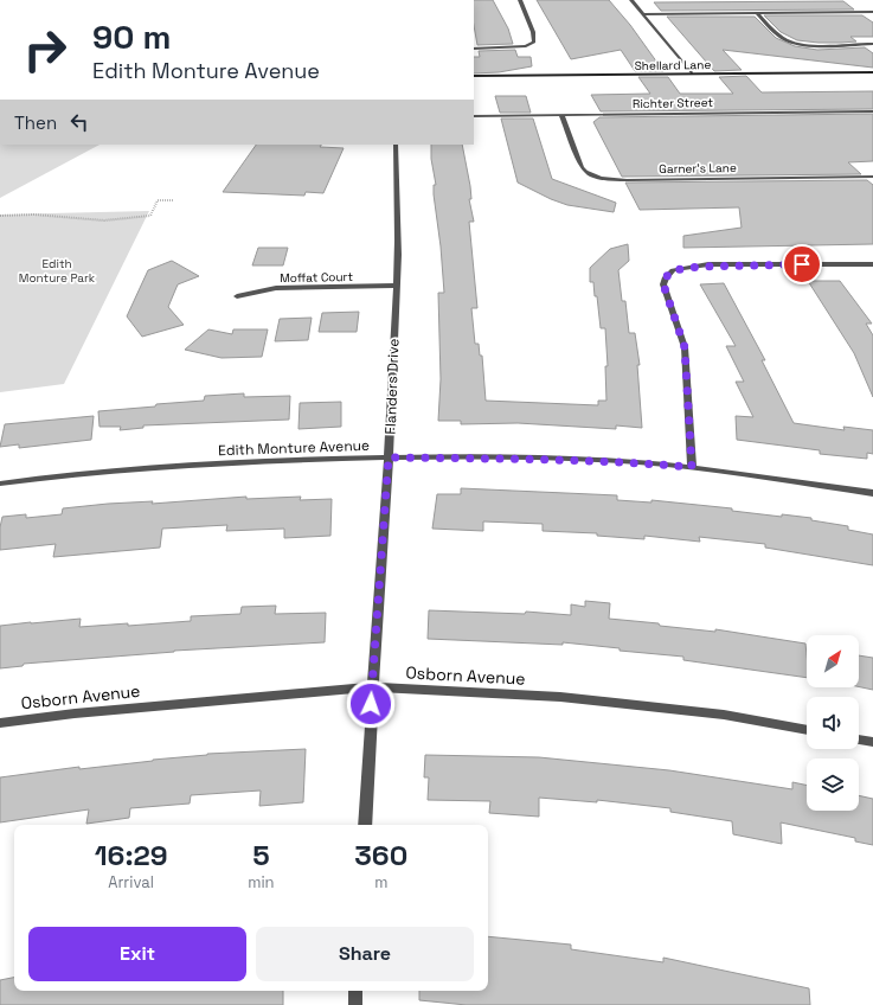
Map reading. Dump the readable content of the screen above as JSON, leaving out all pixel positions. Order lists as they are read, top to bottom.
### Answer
{
  "streets": {
    "main road": ["Shellard Lane"],
    "street": [
      "Richter Street",
      "Garner's Lane",
      "Moffat Court",
      "Flanders Drive",
      "Edith Monture Avenue",
      "Osborn Avenue"
    ]
  },
  "crossings": [
    ["Richter Street", "Garner's Lane"],
    ["Moffat Court", "Flanders Drive"],
    ["Flanders Drive", "Edith Monture Avenue"],
    ["Flanders Drive", "Osborn Avenue"]
  ],
  "parks": ["Edith Monture Park"],
  "north": "top right",
  "page": {
    "turn": ["90 m", "Edith Monture Avenue"],
    "then": "Then",
    "eta": [
      "16:29",
      "Arrival",
      "5",
      "min",
      "360",
      "m"
    ],
    "buttons": ["Exit", "Share"]
  }
}
